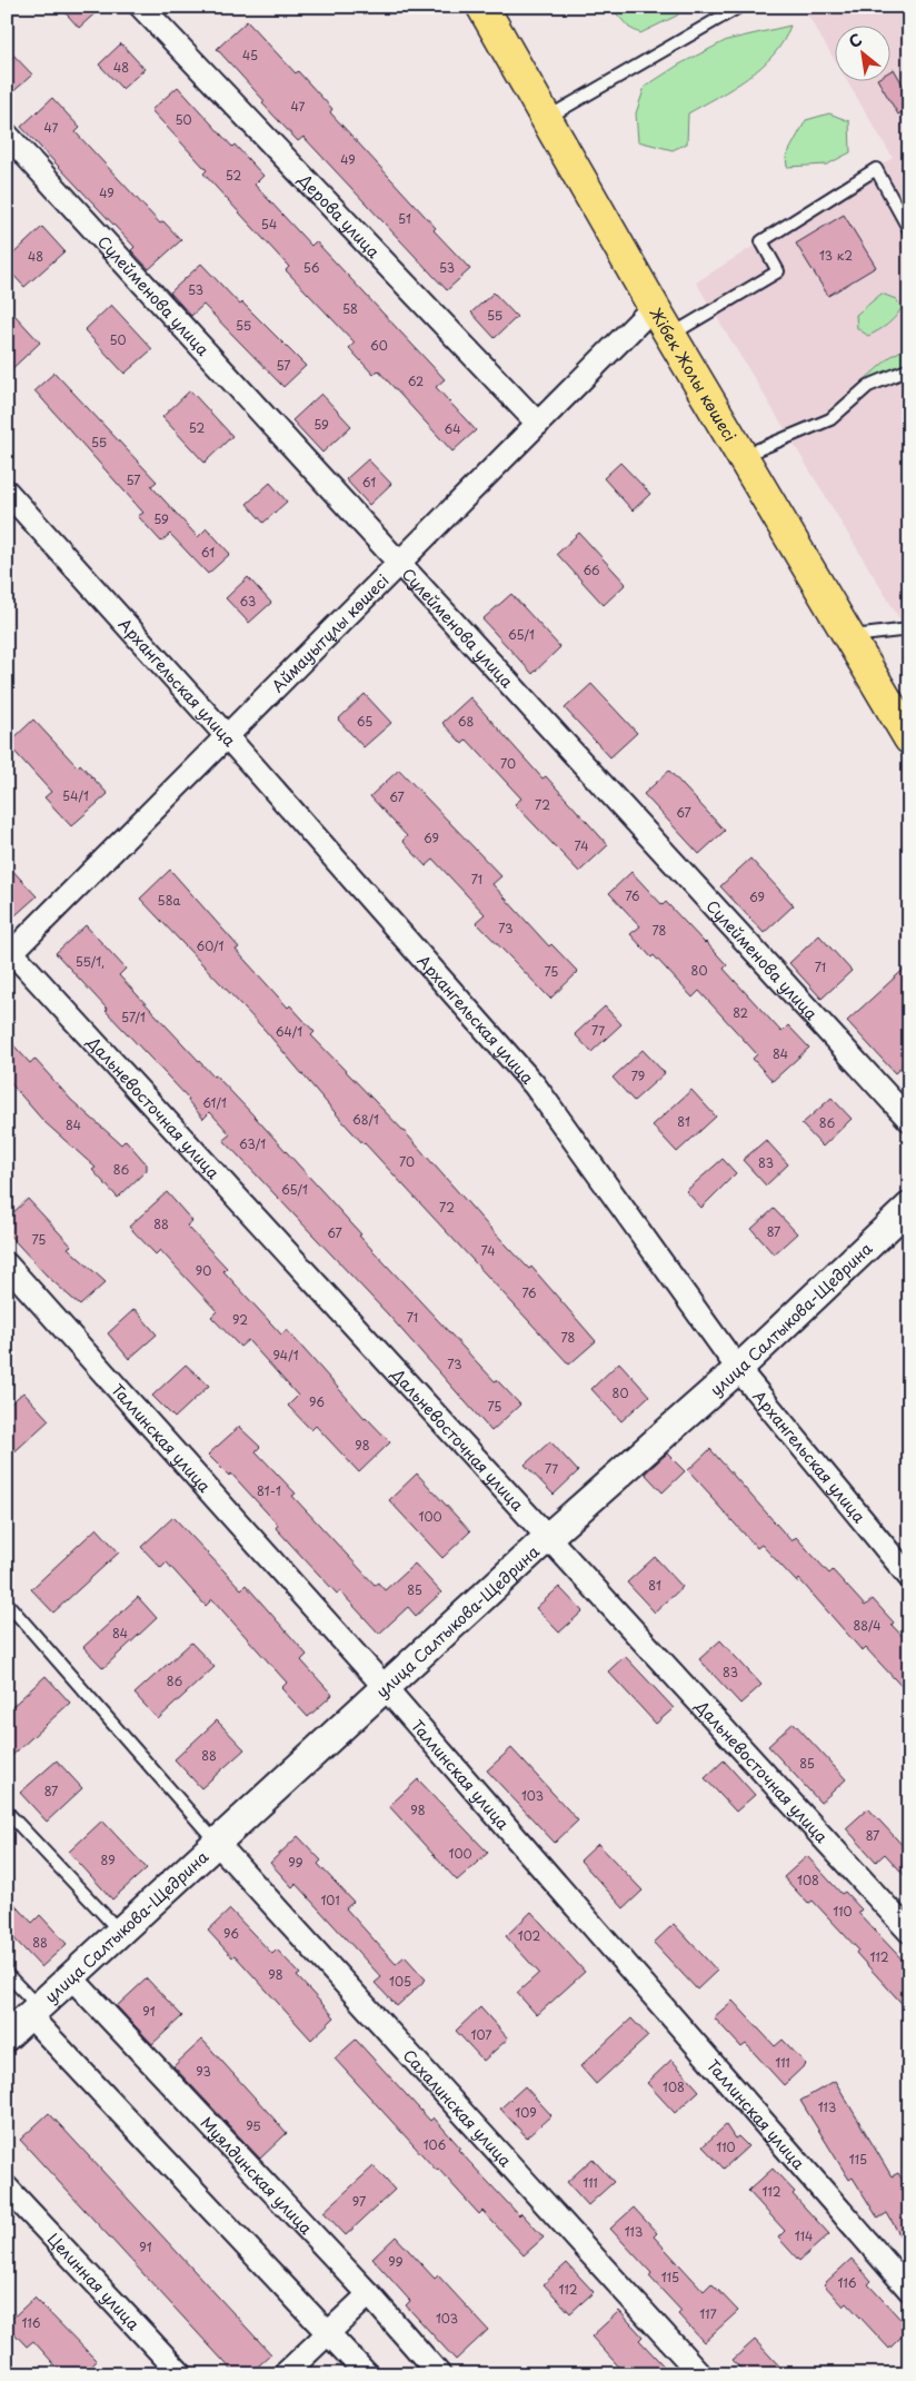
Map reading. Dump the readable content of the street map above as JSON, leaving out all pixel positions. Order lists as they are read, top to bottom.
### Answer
{
  "streets": {
    "highway": ["Жібек Жолы көшесі"],
    "street": [
      "Дерова улица",
      "Сулейменова улица",
      "Аймауытұлы көшесі",
      "Архангельская улица",
      "Дальневосточная улица",
      "улица Салтыкова-Щедрина",
      "Таллинская улица",
      "Сахалинская улица",
      "Муялдинская улица",
      "Целинная улица"
    ]
  },
  "crossings": [
    ["Дерова улица", "Аймауытұлы көшесі"],
    ["Сулейменова улица", "Аймауытұлы көшесі"],
    ["Жібек Жолы көшесі", "Аймауытұлы көшесі"],
    ["Аймауытұлы көшесі", "Архангельская улица"],
    ["Аймауытұлы көшесі", "Дальневосточная улица"],
    ["Архангельская улица", "улица Салтыкова-Щедрина"],
    ["Дальневосточная улица", "улица Салтыкова-Щедрина"],
    ["улица Салтыкова-Щедрина", "Таллинская улица"],
    ["улица Салтыкова-Щедрина", "Сахалинская улица"],
    ["улица Салтыкова-Щедрина", "Муялдинская улица"]
  ],
  "house_numbers": [
    "45",
    "48",
    "47",
    "50",
    "47",
    "49",
    "52",
    "49",
    "51",
    "54",
    "13 к2",
    "48",
    "56",
    "53",
    "53",
    "58",
    "55",
    "55",
    "50",
    "60",
    "57",
    "62",
    "59",
    "52",
    "64",
    "55",
    "57",
    "61",
    "59",
    "61",
    "66",
    "63",
    "65/1",
    "65",
    "68",
    "70",
    "54/1",
    "67",
    "72",
    "67",
    "69",
    "74",
    "71",
    "76",
    "69",
    "58а",
    "73",
    "78",
    "60/1",
    "55/1,",
    "71",
    "80",
    "75",
    "82",
    "57/1",
    "77",
    "64/1",
    "84",
    "79",
    "61/1",
    "68/1",
    "81",
    "86",
    "84",
    "63/1",
    "70",
    "83",
    "86",
    "65/1",
    "72",
    "88",
    "87",
    "67",
    "75",
    "74",
    "90",
    "76",
    "71",
    "92",
    "78",
    "94/1",
    "73",
    "80",
    "96",
    "75",
    "98",
    "77",
    "81-1",
    "100",
    "81",
    "85",
    "88/4",
    "84",
    "83",
    "86",
    "88",
    "85",
    "87",
    "103",
    "98",
    "87",
    "100",
    "89",
    "99",
    "108",
    "101",
    "110",
    "96",
    "102",
    "88",
    "112",
    "98",
    "105",
    "91",
    "107",
    "111",
    "93",
    "108",
    "113",
    "109",
    "95",
    "106",
    "110",
    "115",
    "111",
    "112",
    "97",
    "113",
    "114",
    "91",
    "99",
    "115",
    "116",
    "112",
    "117",
    "103",
    "116"
  ],
  "north": "top left"
}
